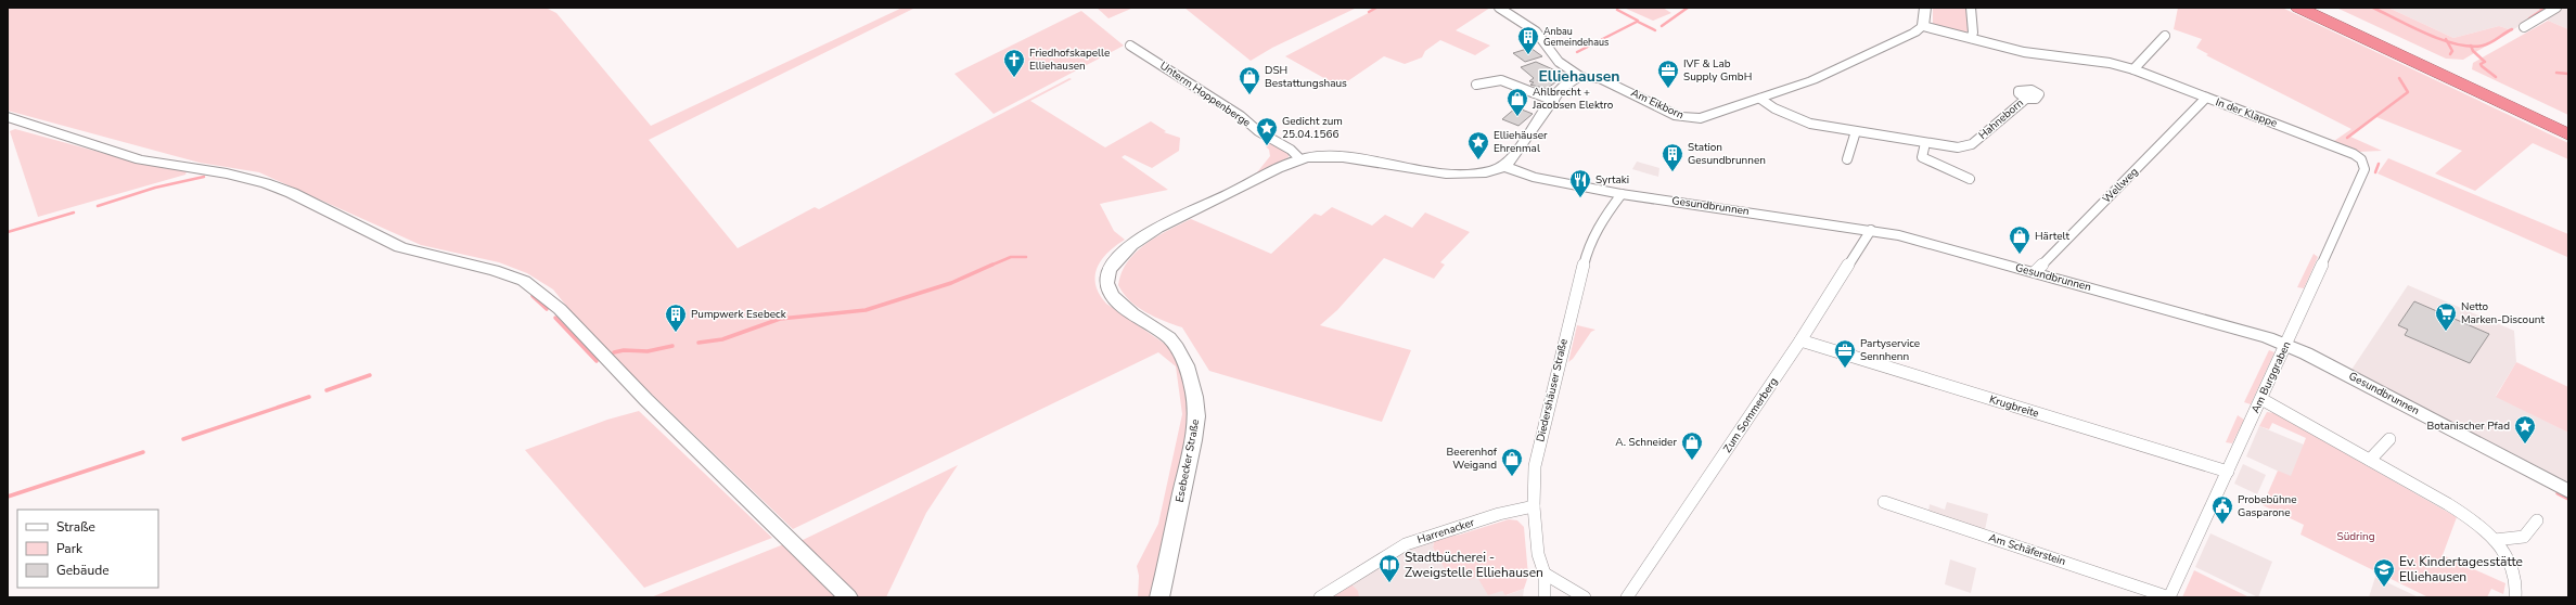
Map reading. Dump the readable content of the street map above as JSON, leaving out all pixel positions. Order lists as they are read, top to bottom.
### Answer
{
  "streets": {
    "street": [
      "Unterm Hoppenberge",
      "Am Eikborn",
      "In der Klappe",
      "Hahneborn",
      "Wellweg",
      "Gesundbrunnen",
      "Am Burggraben",
      "Diedershäuser Straße",
      "Krugbreite",
      "Zum Sommerberg",
      "Esebecker Straße",
      "Harrenacker",
      "Am Schäferstein"
    ]
  },
  "crossings": [
    ["Unterm Hoppenberge", "Esebecker Straße"],
    ["Am Eikborn", "In der Klappe"],
    ["Am Eikborn", "Hahneborn"],
    ["In der Klappe", "Wellweg"],
    ["In der Klappe", "Am Burggraben"],
    ["Wellweg", "Gesundbrunnen"],
    ["Gesundbrunnen", "Am Burggraben"],
    ["Gesundbrunnen", "Diedershäuser Straße"],
    ["Gesundbrunnen", "Zum Sommerberg"],
    ["Am Burggraben", "Krugbreite"],
    ["Am Burggraben", "Am Schäferstein"],
    ["Diedershäuser Straße", "Harrenacker"],
    ["Krugbreite", "Zum Sommerberg"]
  ],
  "districts": ["Elliehausen"],
  "parks": ["Südring"],
  "places": {
    "building": ["Anbau Gemeindehaus", "Station Gesundbrunnen", "Pumpwerk Esebeck"],
    "church": ["Friedhofskapelle Elliehausen"],
    "office": ["IVF & Lab Supply GmbH", "Partyservice Sennhenn"],
    "shop": [
      "DSH Bestattungshaus",
      "Ahlbrecht + Jacobsen Elektro",
      "Härtelt",
      "A. Schneider",
      "Beerenhof Weigand"
    ],
    "place": ["Gedicht zum 25.04.1566", "Elliehäuser Ehrenmal", "Botanischer Pfad"],
    "restaurant": ["Syrtaki"],
    "supermarket": ["Netto Marken-Discount"],
    "public building": ["Probebühne Gasparone"],
    "library": ["Stadtbücherei - Zweigstelle Elliehausen"],
    "school or university": ["Ev. Kindertagesstätte Elliehausen"]
  },
  "legend": ["Straße", "Park", "Gebäude"]
}
